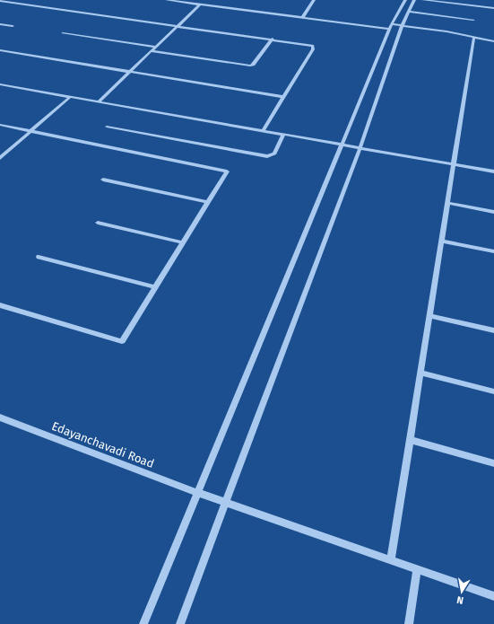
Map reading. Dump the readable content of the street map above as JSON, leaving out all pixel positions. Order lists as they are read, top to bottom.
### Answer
{
  "streets": {
    "street": ["Edayanchavadi Road"]
  },
  "north": "bottom"
}
